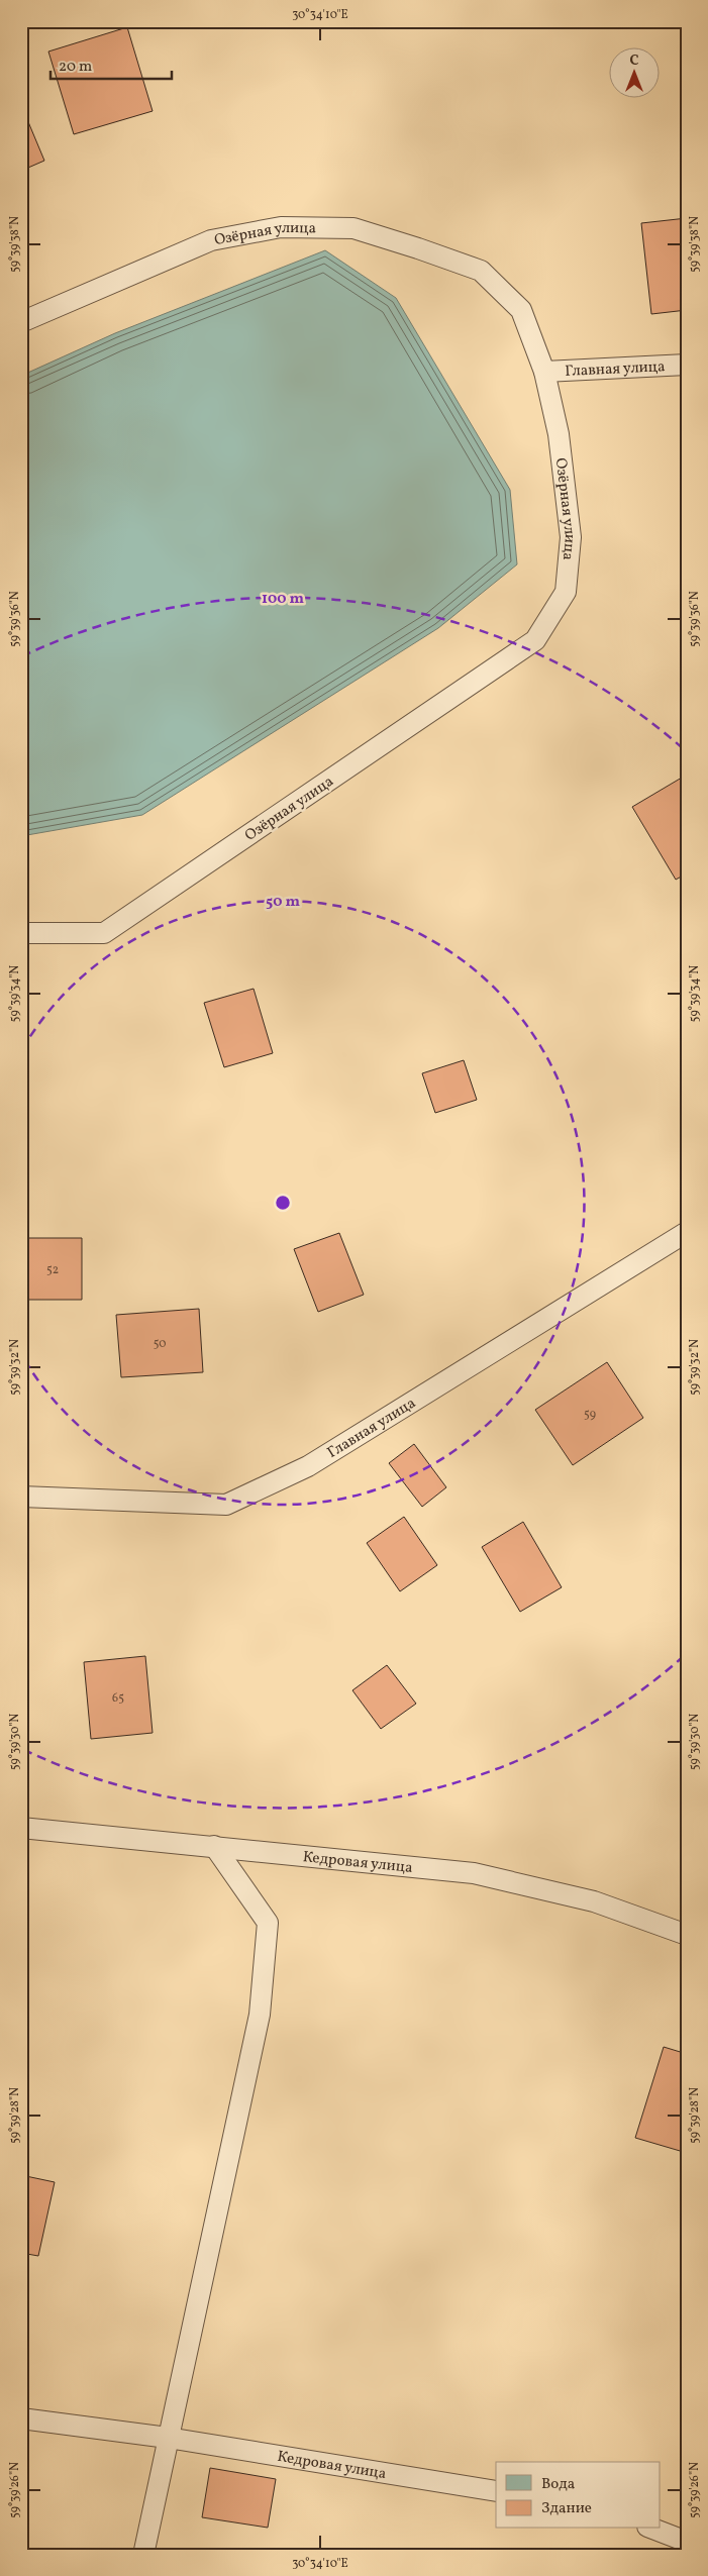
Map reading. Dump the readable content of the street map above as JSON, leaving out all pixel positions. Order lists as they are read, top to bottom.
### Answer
{
  "streets": {
    "lane": ["Озёрная улица", "Главная улица", "Кедровая улица"]
  },
  "crossings": [
    ["Озёрная улица", "Главная улица"]
  ],
  "house_numbers": [
    "52",
    "50",
    "59",
    "65"
  ],
  "legend": ["Вода", "Здание"],
  "scale_bar": "20 m",
  "north": "top",
  "coordinates": [
    "30°34'10\"E",
    "59°39'38\"N",
    "59°39'36\"N",
    "59°39'34\"N",
    "59°39'32\"N",
    "59°39'30\"N",
    "59°39'28\"N",
    "59°39'26\"N"
  ],
  "rings": ["100 m", "50 m"]
}
